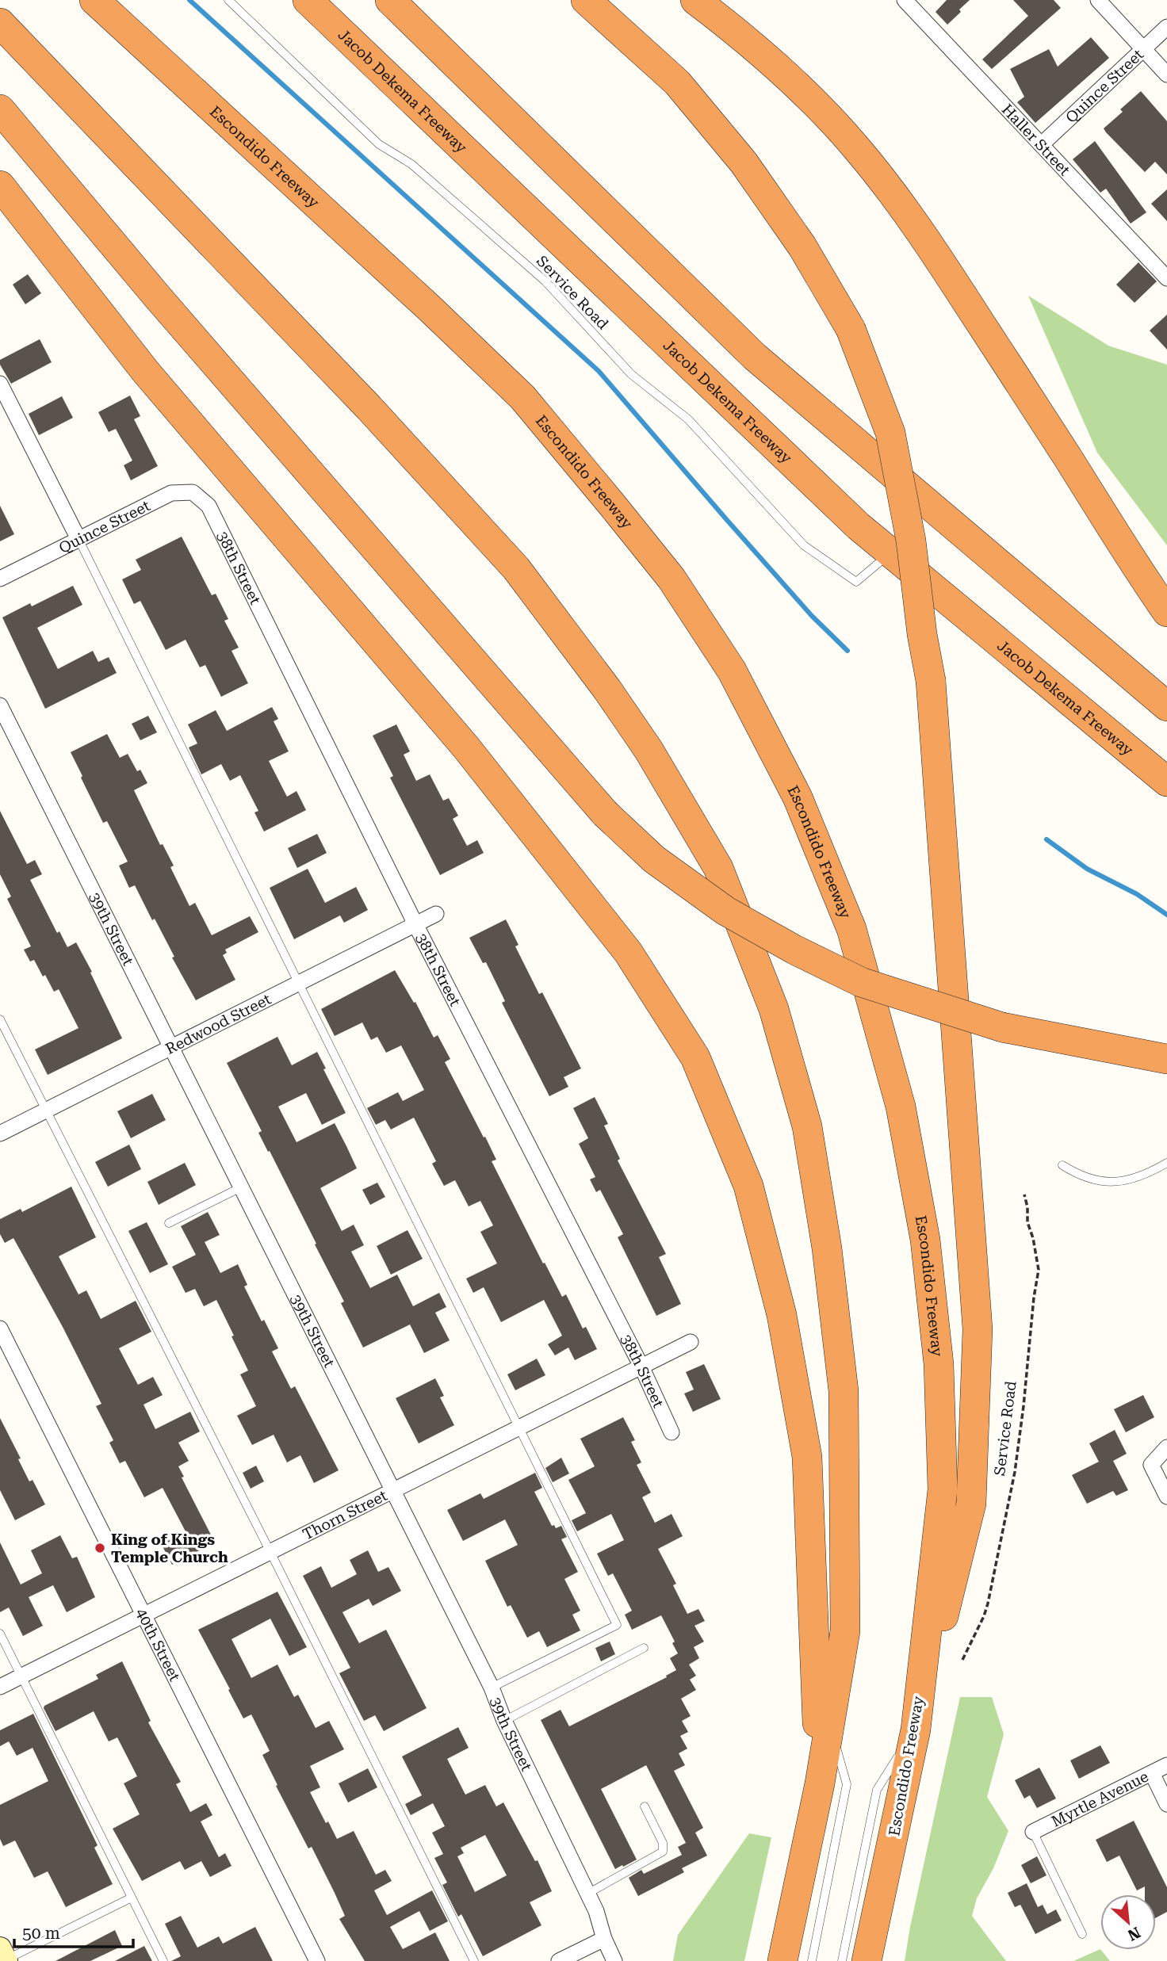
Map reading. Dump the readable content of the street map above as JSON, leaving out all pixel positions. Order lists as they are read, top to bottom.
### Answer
{
  "streets": {
    "highway": ["Jacob Dekema Freeway", "Escondido Freeway"],
    "street": [
      "Quince Street",
      "Haller Street",
      "38th Street",
      "39th Street",
      "Redwood Street",
      "Thorn Street",
      "40th Street",
      "Myrtle Avenue"
    ],
    "lane": ["Service Road"]
  },
  "crossings": [
    ["Quince Street", "Haller Street"],
    ["Quince Street", "38th Street"],
    ["Jacob Dekema Freeway", "Service Road"],
    ["38th Street", "Redwood Street"],
    ["38th Street", "Thorn Street"],
    ["39th Street", "Redwood Street"],
    ["39th Street", "Thorn Street"],
    ["Thorn Street", "40th Street"]
  ],
  "places": ["King of Kings Temple Church"],
  "scale_bar": "50 m",
  "north": "bottom right"
}
